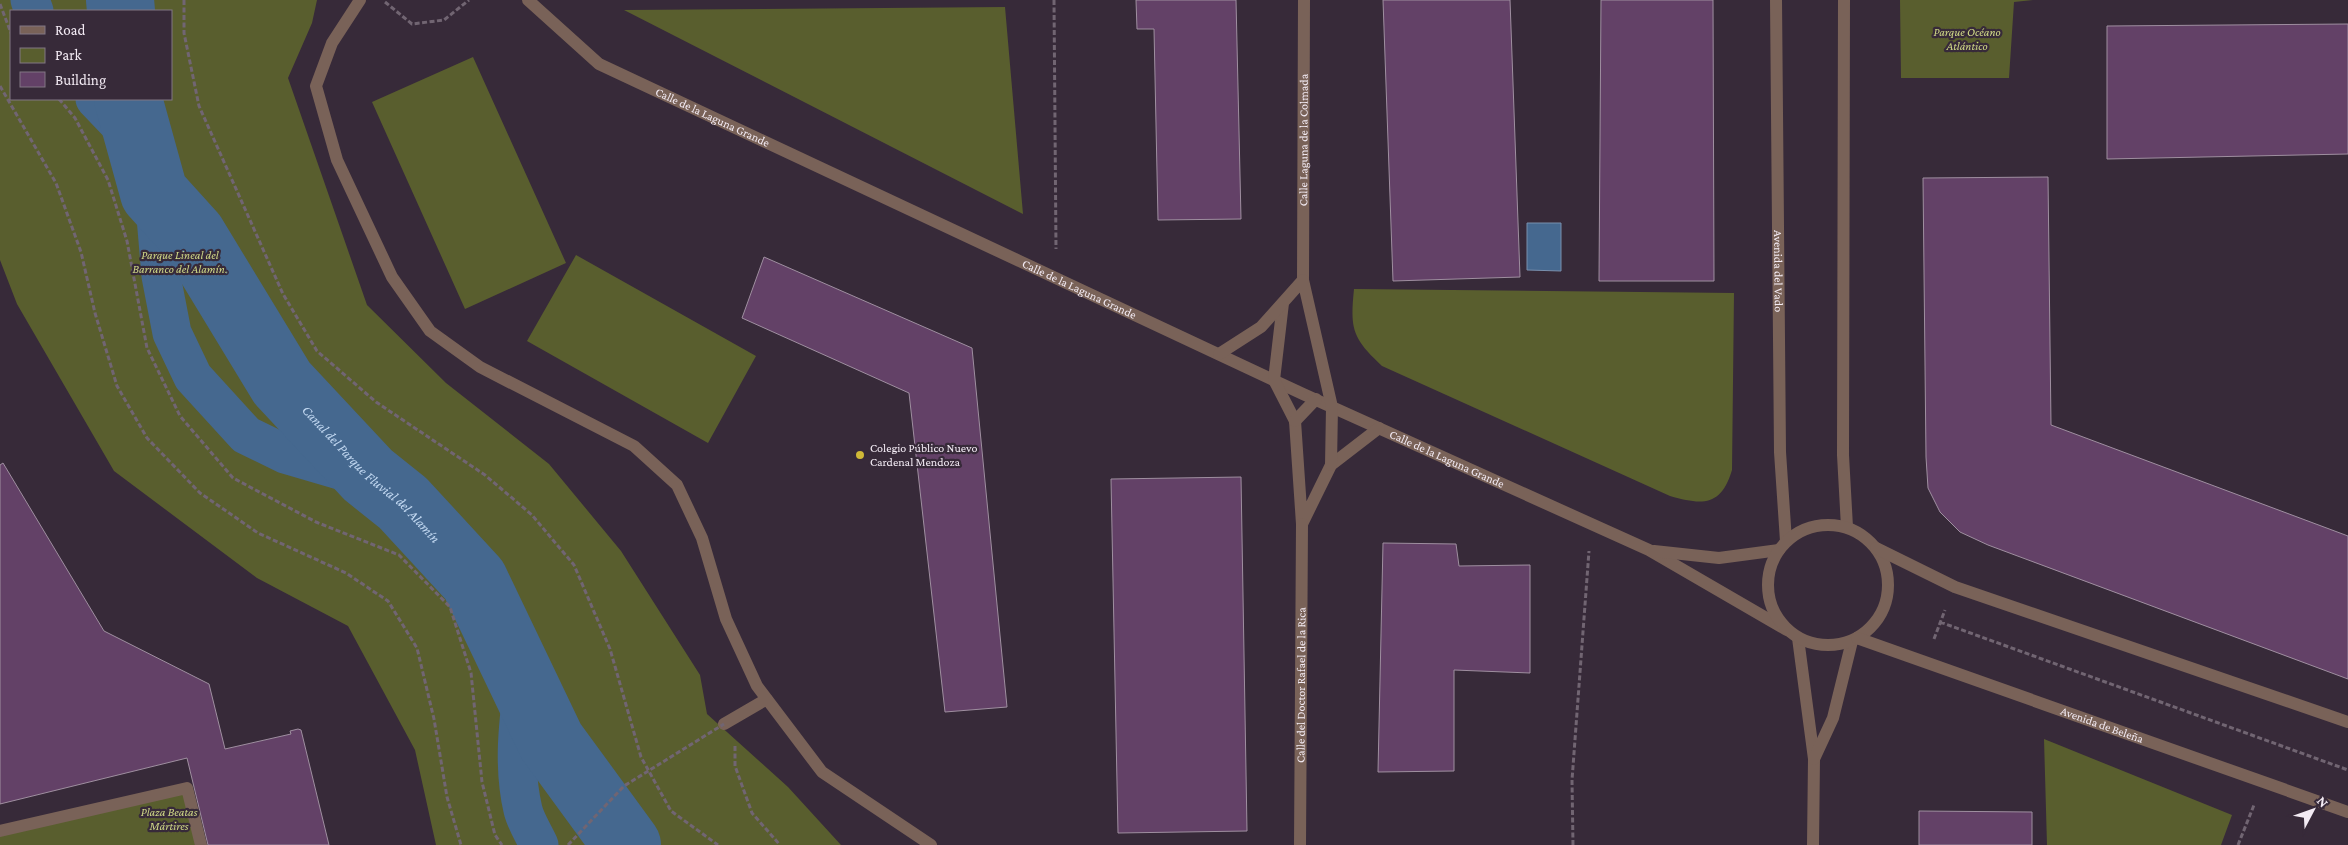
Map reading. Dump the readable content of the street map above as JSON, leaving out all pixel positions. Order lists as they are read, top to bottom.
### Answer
{
  "streets": {
    "street": [
      "Calle de la Laguna Grande",
      "Calle Laguna de la Colmada",
      "Avenida del Vado",
      "Calle del Doctor Rafael de la Rica",
      "Avenida de Beleña"
    ]
  },
  "crossings": [
    ["Calle de la Laguna Grande", "Calle Laguna de la Colmada"],
    ["Calle de la Laguna Grande", "Avenida del Vado"],
    ["Calle de la Laguna Grande", "Avenida de Beleña"],
    ["Avenida del Vado", "Avenida de Beleña"]
  ],
  "water": ["Canal del Parque Fluvial del Alamín"],
  "parks": ["Parque Océano Atlántico", "Parque Lineal del Barranco del Alamín.", "Plaza Beatas Mártires"],
  "places": ["Colegio Público Nuevo Cardenal Mendoza"],
  "legend": ["Road", "Park", "Building"],
  "north": "top right"
}
